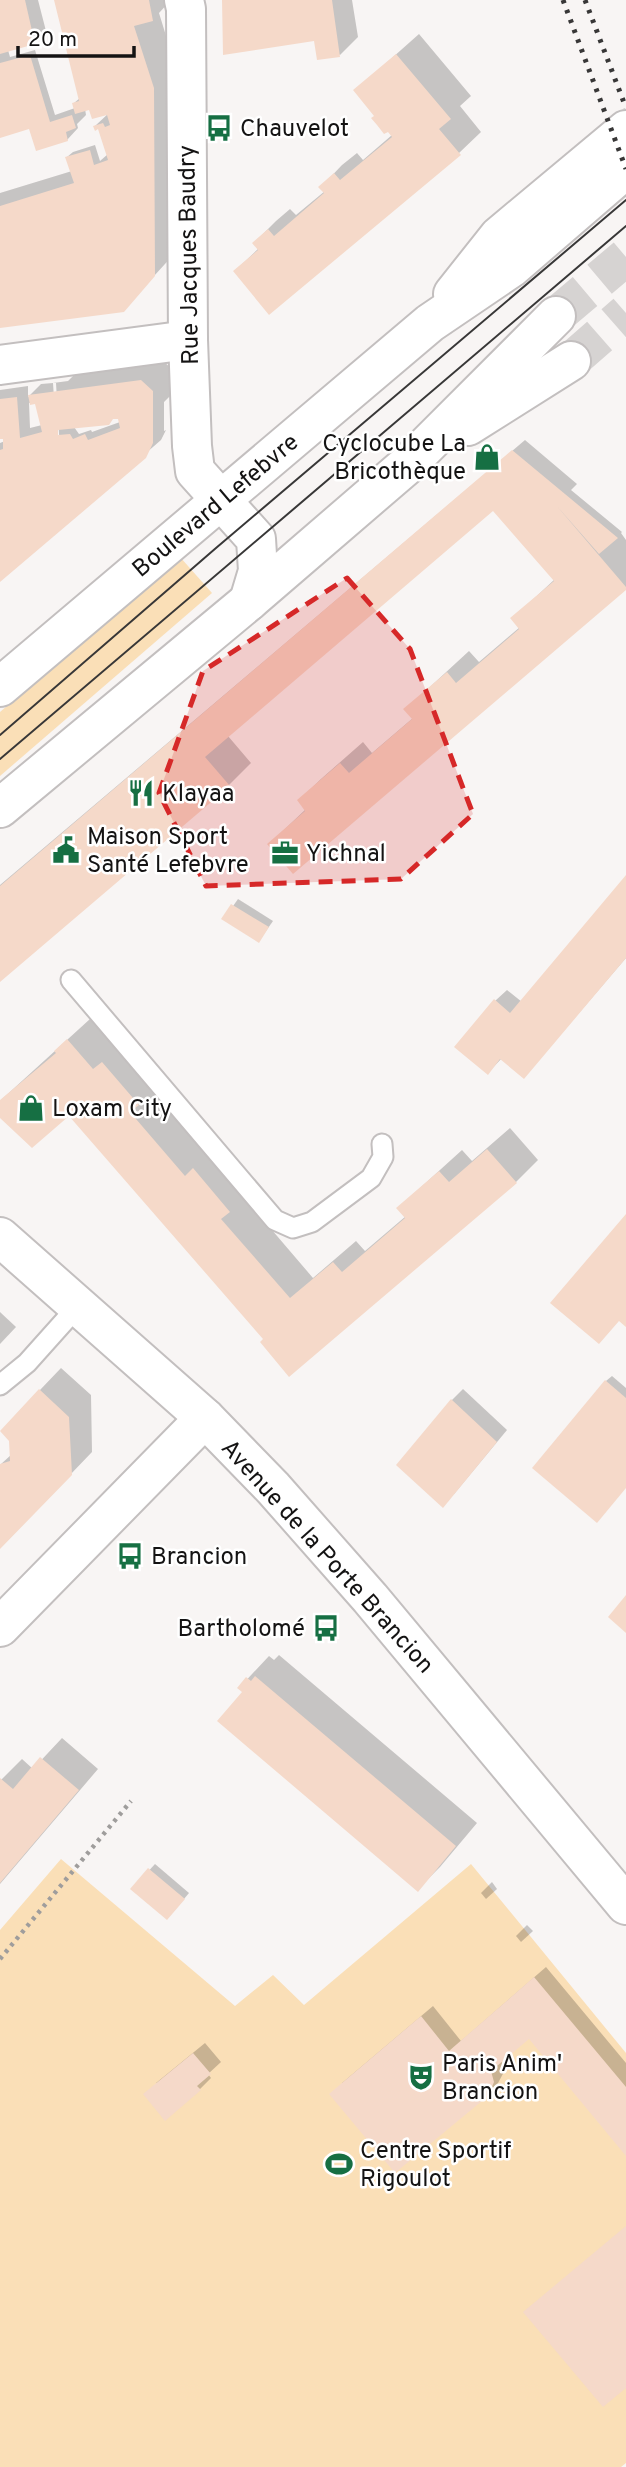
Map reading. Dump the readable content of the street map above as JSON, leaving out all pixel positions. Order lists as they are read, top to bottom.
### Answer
{
  "streets": {
    "main road": ["Rue Jacques Baudry", "Boulevard Lefebvre", "Avenue de la Porte Brancion"]
  },
  "crossings": [
    ["Rue Jacques Baudry", "Boulevard Lefebvre"]
  ],
  "places": {
    "bus stop": ["Chauvelot", "Brancion", "Bartholomé"],
    "shop": ["Cyclocube La Bricothèque", "Loxam City"],
    "restaurant": ["Klayaa"],
    "public building": ["Maison Sport Santé Lefebvre"],
    "office": ["Yichnal"],
    "theatre": ["Paris Anim' Brancion"],
    "sports": ["Centre Sportif Rigoulot"]
  },
  "scale_bar": "20 m"
}
